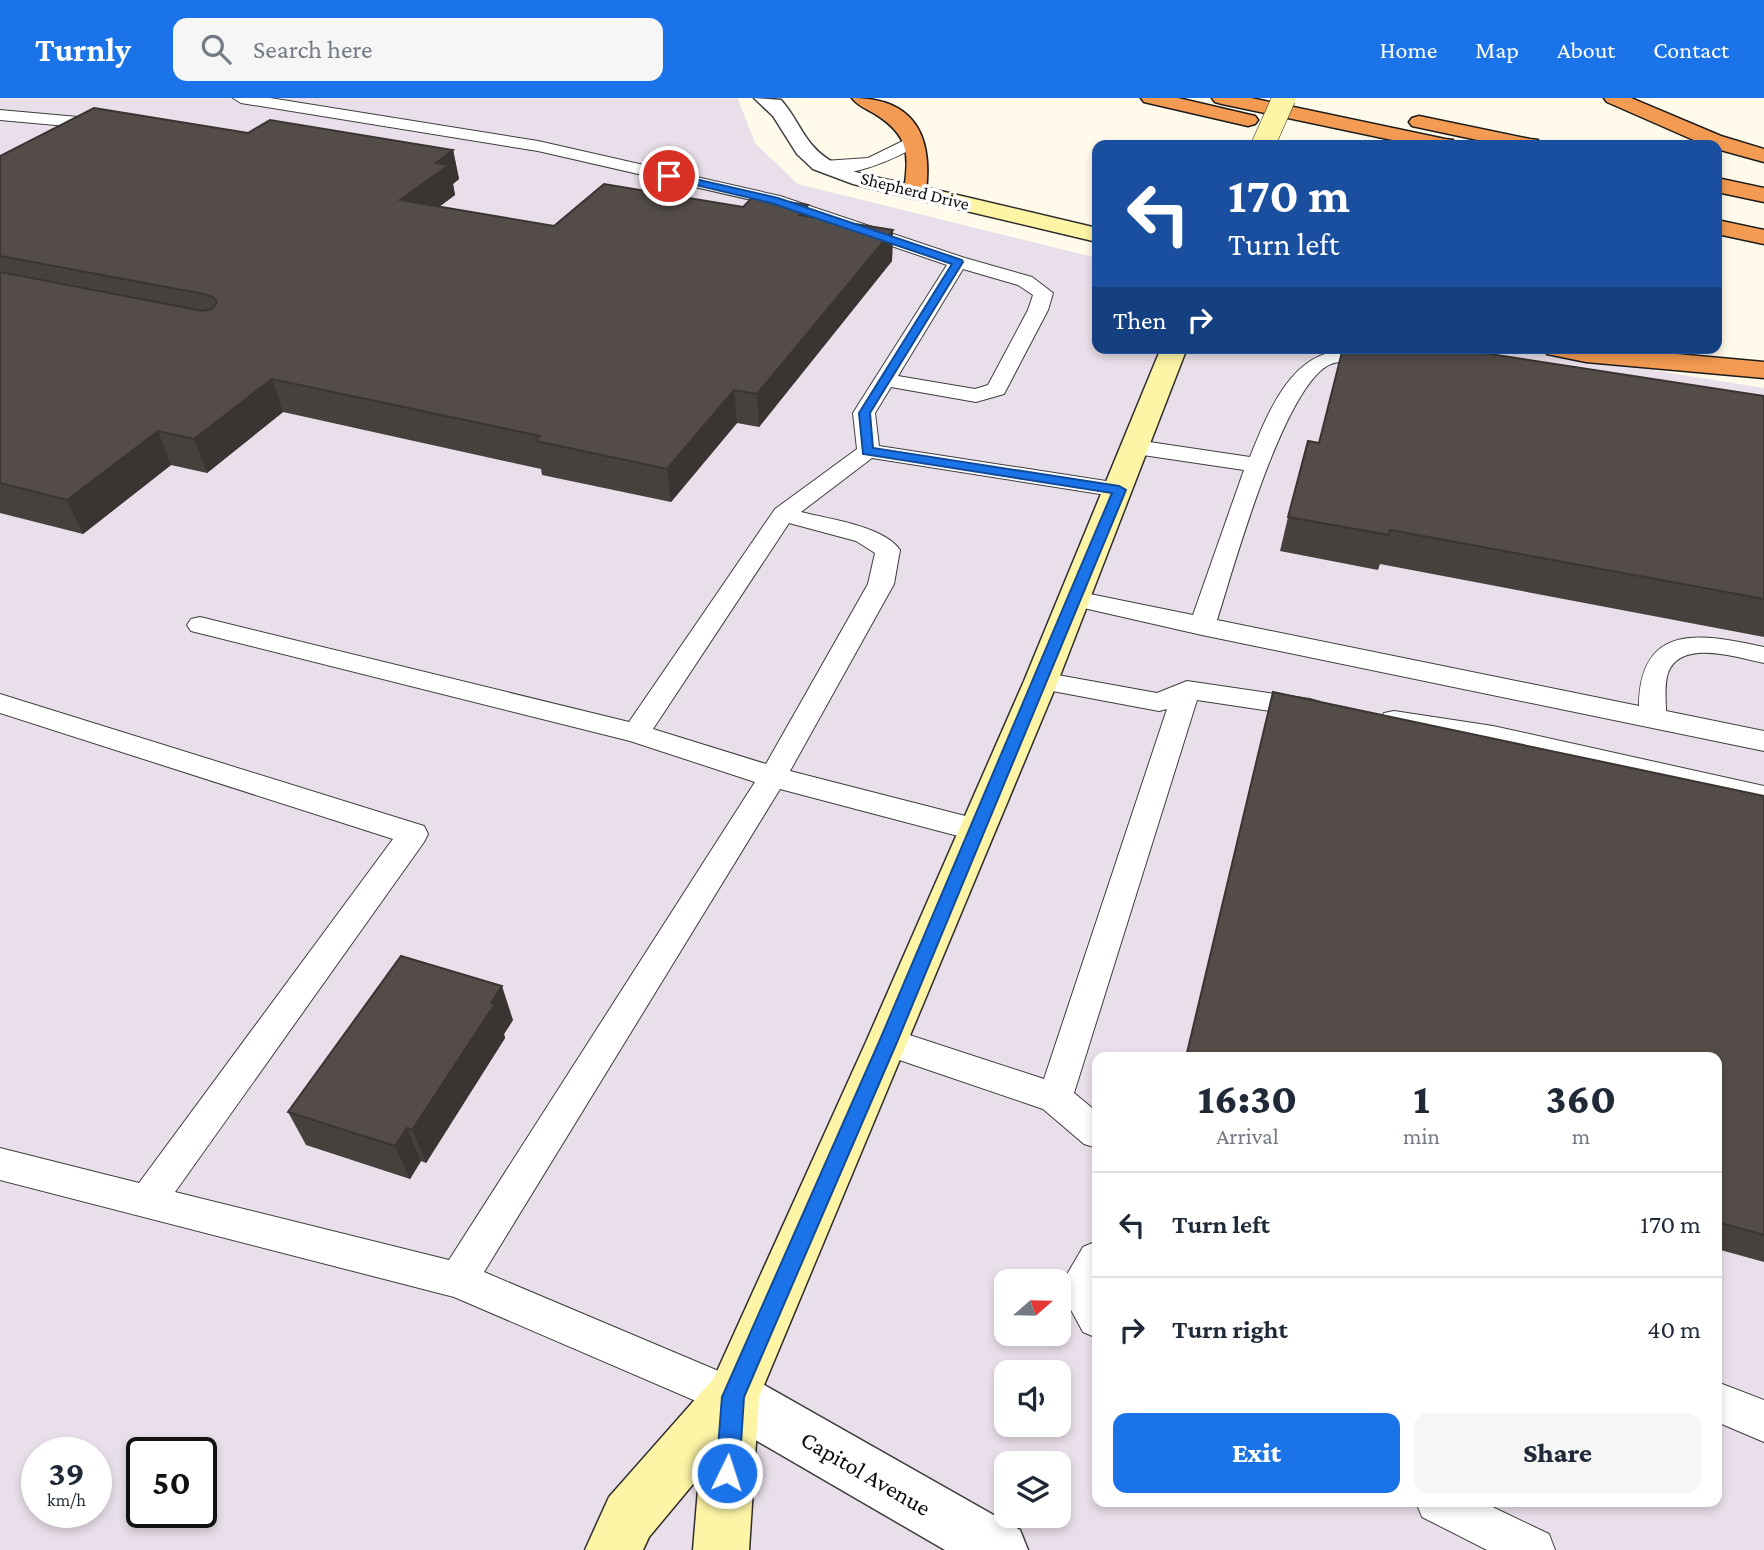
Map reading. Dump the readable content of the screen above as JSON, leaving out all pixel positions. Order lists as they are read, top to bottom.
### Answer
{
  "streets": {
    "main road": ["Shepherd Drive"],
    "street": ["Capitol Avenue"]
  },
  "north": "right",
  "page": {
    "header": "Turnly",
    "search": "Search here",
    "nav": [
      "Home",
      "Map",
      "About",
      "Contact"
    ],
    "turn": ["170 m", "Turn left"],
    "then": "Then",
    "eta": [
      "16:30",
      "Arrival",
      "1",
      "min",
      "360",
      "m"
    ],
    "list": [
      {
        "name": "Turn left",
        "value": "170 m"
      },
      {
        "name": "Turn right",
        "value": "40 m"
      }
    ],
    "buttons": ["Exit", "Share"],
    "speed": "39 km/h",
    "limit": "50"
  }
}
